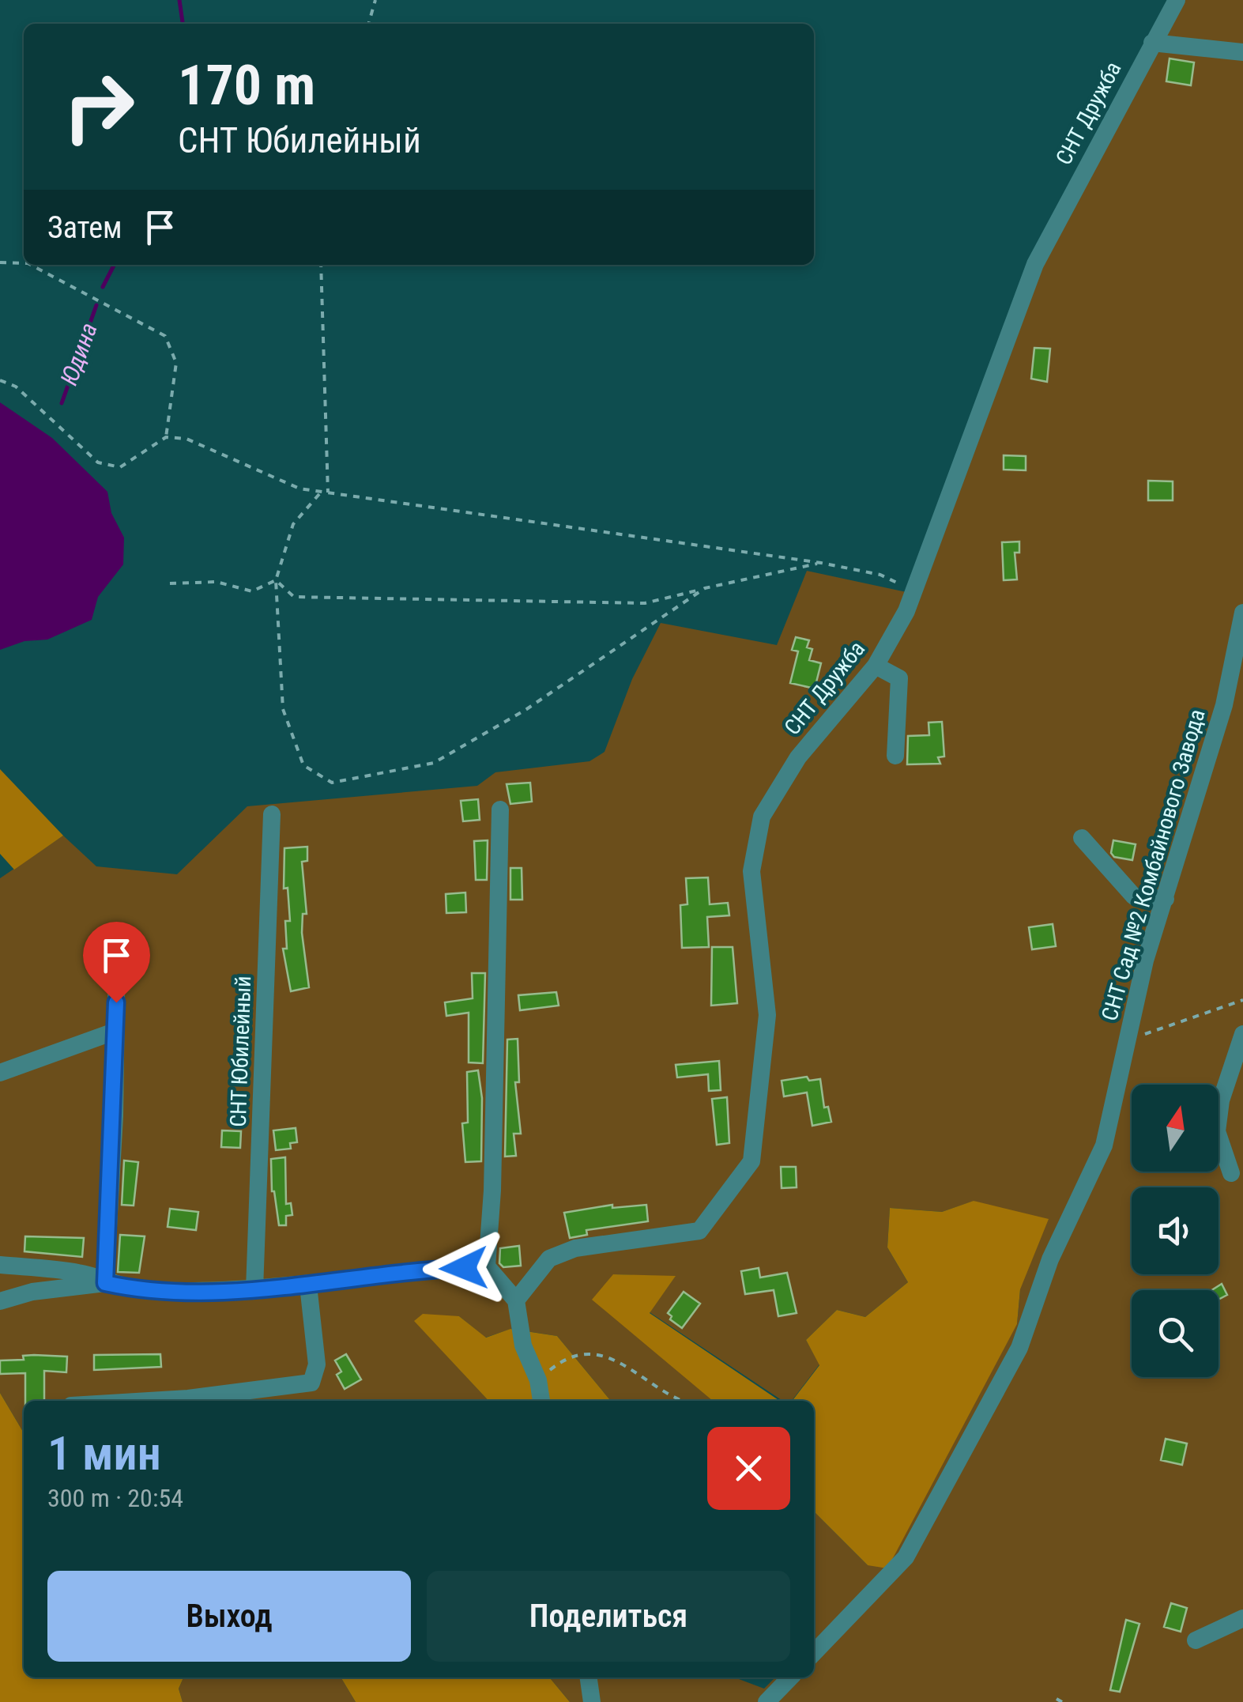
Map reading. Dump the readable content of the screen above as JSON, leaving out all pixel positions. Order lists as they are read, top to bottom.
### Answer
{
  "streets": {
    "street": ["СНТ Дружба", "СНТ Сад №2 Комбайнового Завода", "СНТ Юбилейный"]
  },
  "water": ["Юдина"],
  "north": "top",
  "page": {
    "turn": ["170 m", "СНТ Юбилейный"],
    "then": "Затем",
    "heading": ["1 мин", "300 m · 20:54"],
    "buttons": ["Выход", "Поделиться"]
  }
}
